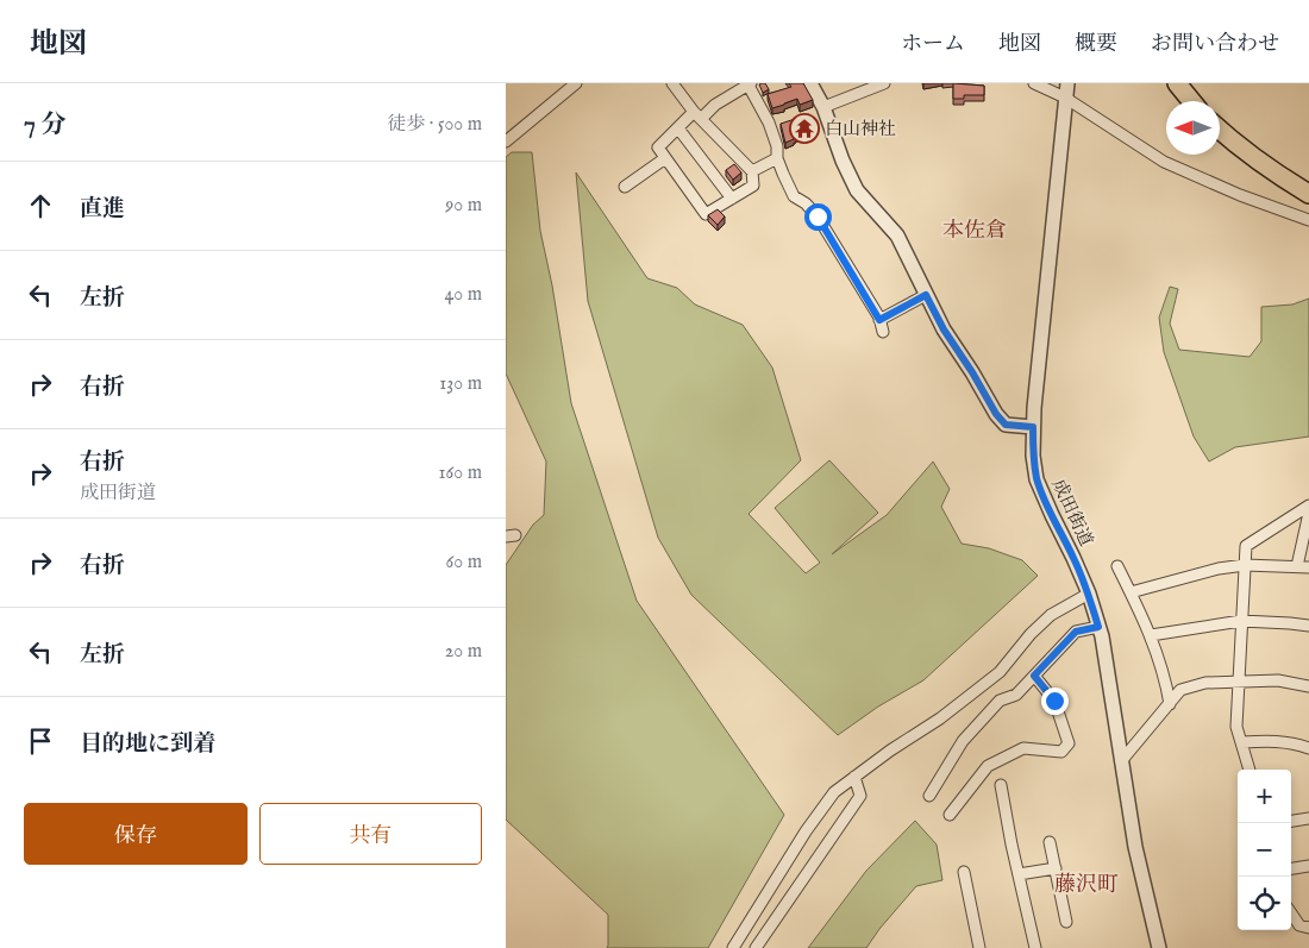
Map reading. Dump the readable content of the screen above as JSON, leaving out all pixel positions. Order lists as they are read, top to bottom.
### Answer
{
  "streets": {
    "street": ["成田街道"]
  },
  "districts": ["本佐倉", "藤沢町"],
  "places": {
    "temple": ["白山神社"]
  },
  "north": "left",
  "page": {
    "header": "地図",
    "nav": [
      "ホーム",
      "地図",
      "概要",
      "お問い合わせ"
    ],
    "heading": ["7 分", "徒歩 · 500 m"],
    "list": [
      ["直進", "90 m"],
      ["左折", "40 m"],
      ["右折", "130 m"],
      ["右折", "成田街道", "160 m"],
      ["右折", "60 m"],
      ["左折", "20 m"],
      "目的地に到着"
    ],
    "map_buttons": ["+", "−"],
    "buttons": ["保存", "共有"]
  }
}
